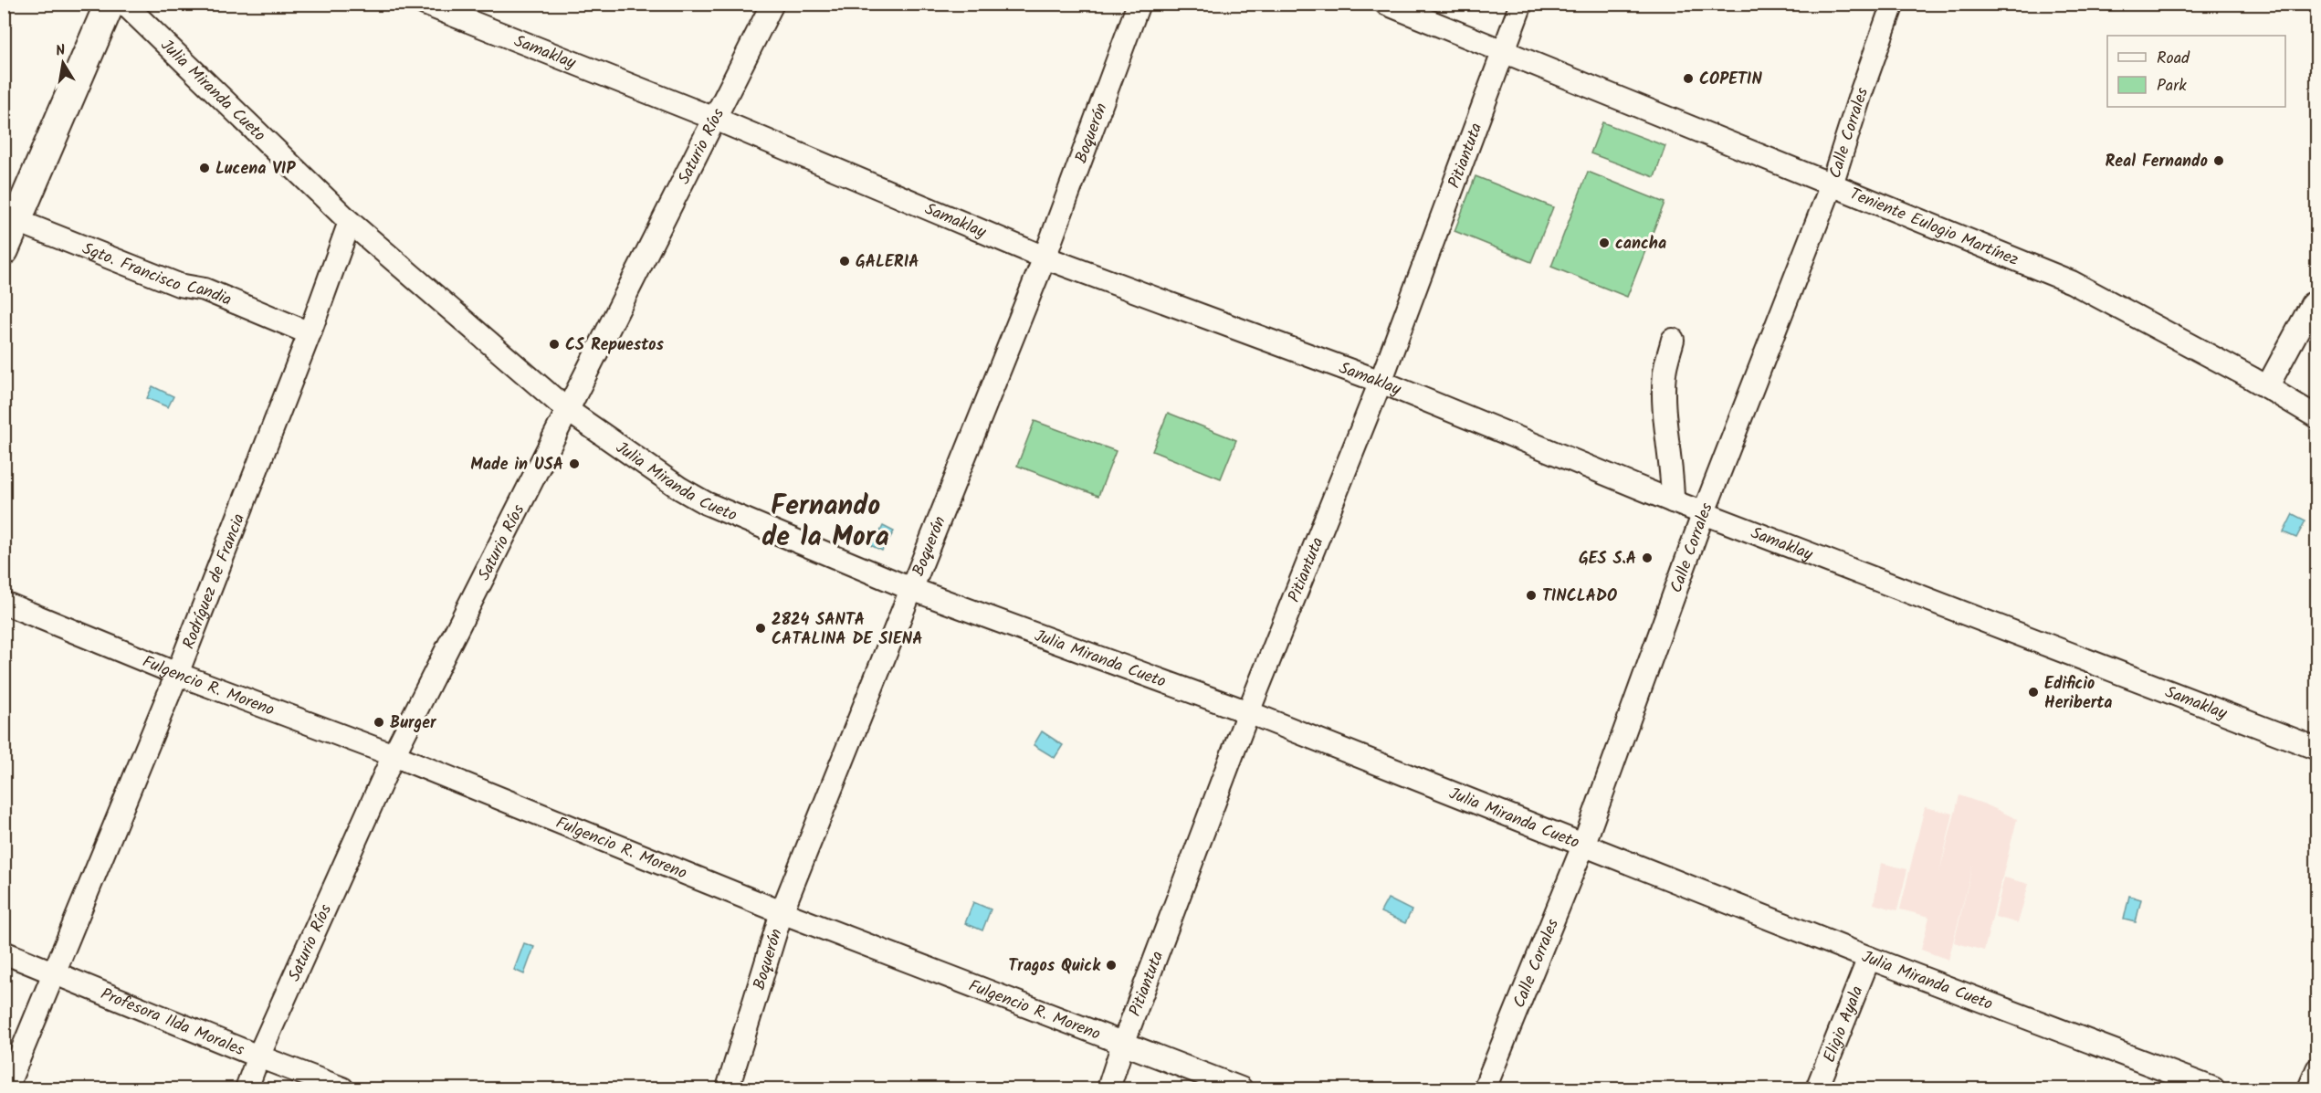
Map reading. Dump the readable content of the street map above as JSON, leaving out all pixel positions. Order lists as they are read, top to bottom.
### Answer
{
  "streets": {
    "street": [
      "Samaklay",
      "Julia Miranda Cueto",
      "Boquerón",
      "Calle Corrales",
      "Saturio Ríos",
      "Pitiantuta",
      "Teniente Eulogio Martínez",
      "Sgto. Francisco Candia",
      "Rodríguez de Francia",
      "Fulgencio R. Moreno",
      "Profesora Ilda Morales",
      "Eligio Ayala"
    ]
  },
  "crossings": [
    ["Samaklay", "Boquerón"],
    ["Samaklay", "Calle Corrales"],
    ["Samaklay", "Saturio Ríos"],
    ["Samaklay", "Pitiantuta"],
    ["Julia Miranda Cueto", "Boquerón"],
    ["Julia Miranda Cueto", "Calle Corrales"],
    ["Julia Miranda Cueto", "Saturio Ríos"],
    ["Julia Miranda Cueto", "Pitiantuta"],
    ["Julia Miranda Cueto", "Rodríguez de Francia"],
    ["Julia Miranda Cueto", "Eligio Ayala"],
    ["Boquerón", "Fulgencio R. Moreno"],
    ["Calle Corrales", "Teniente Eulogio Martínez"],
    ["Saturio Ríos", "Fulgencio R. Moreno"],
    ["Saturio Ríos", "Profesora Ilda Morales"],
    ["Pitiantuta", "Teniente Eulogio Martínez"],
    ["Pitiantuta", "Fulgencio R. Moreno"],
    ["Sgto. Francisco Candia", "Rodríguez de Francia"],
    ["Rodríguez de Francia", "Fulgencio R. Moreno"],
    ["Rodríguez de Francia", "Profesora Ilda Morales"]
  ],
  "districts": ["Fernando de la Mora"],
  "places": [
    "COPETIN",
    "Real Fernando",
    "Lucena VIP",
    "cancha",
    "GALERIA",
    "CS Repuestos",
    "Made in USA",
    "GES S.A",
    "TINCLADO",
    "2824 SANTA CATALINA DE SIENA",
    "Edificio Heriberta",
    "Burger",
    "Tragos Quick"
  ],
  "legend": ["Road", "Park"],
  "north": "top"
}
